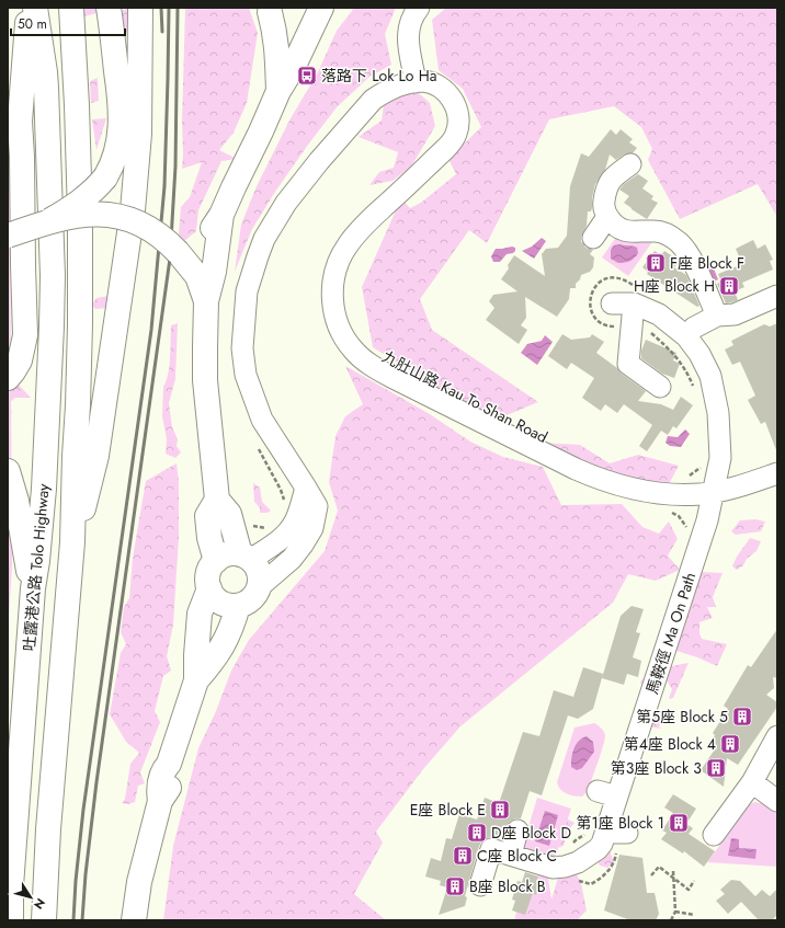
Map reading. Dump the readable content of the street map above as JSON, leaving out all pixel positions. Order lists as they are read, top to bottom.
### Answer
{
  "streets": {
    "main road": ["吐露港公路 Tolo Highway"],
    "street": ["九肚山路 Kau To Shan Road", "馬鞍徑 Ma On Path"]
  },
  "crossings": [
    ["九肚山路 Kau To Shan Road", "馬鞍徑 Ma On Path"]
  ],
  "places": {
    "bus stop": ["落路下 Lok Lo Ha"],
    "building": [
      "F座 Block F",
      "H座 Block H",
      "第5座 Block 5",
      "第4座 Block 4",
      "第3座 Block 3",
      "E座 Block E",
      "第1座 Block 1",
      "D座 Block D",
      "C座 Block C",
      "B座 Block B"
    ]
  },
  "scale_bar": "50 m",
  "north": "bottom right"
}
